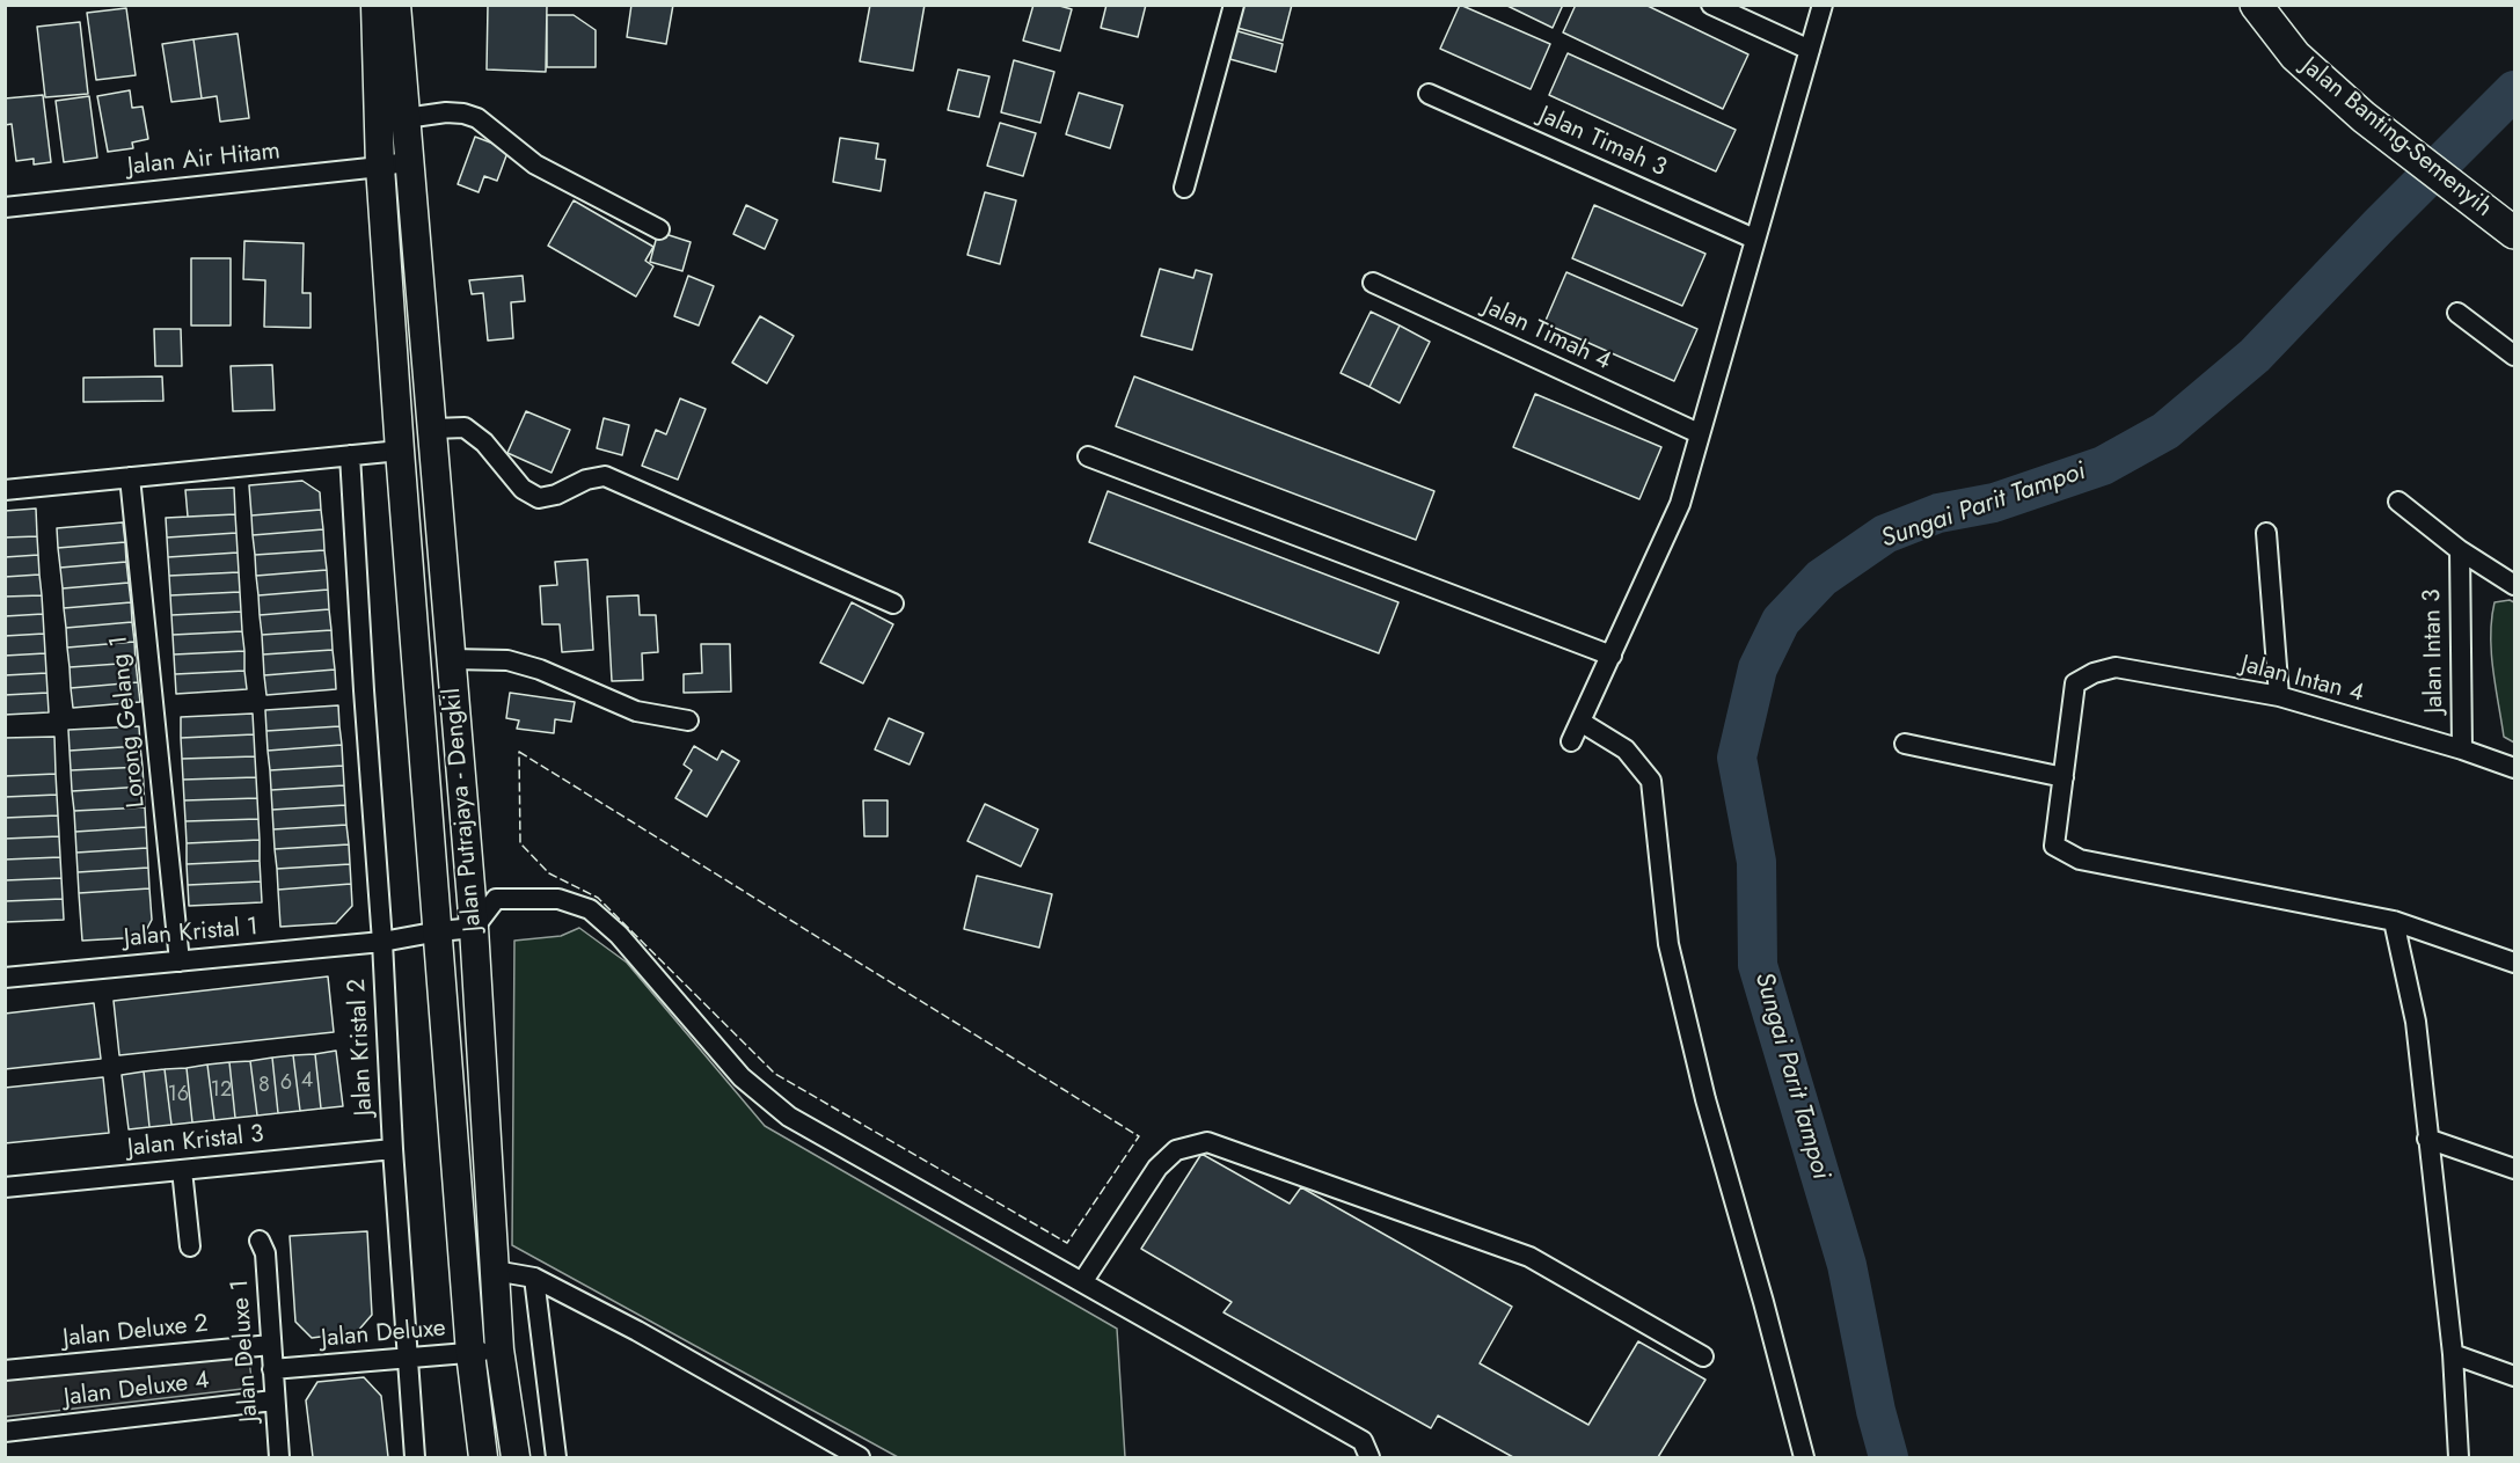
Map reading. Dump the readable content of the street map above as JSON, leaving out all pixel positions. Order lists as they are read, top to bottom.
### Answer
{
  "streets": {
    "main road": ["Jalan Banting-Semenyih", "Jalan Putrajaya - Dengkil"],
    "street": [
      "Jalan Timah 3",
      "Jalan Air Hitam",
      "Jalan Timah 4",
      "Jalan Intan 3",
      "Jalan Intan 4",
      "Lorong Gelang 1",
      "Jalan Kristal 1",
      "Jalan Kristal 2",
      "Jalan Kristal 3",
      "Jalan Deluxe 2",
      "Jalan Deluxe",
      "Jalan Deluxe 1",
      "Jalan Deluxe 4"
    ]
  },
  "crossings": [
    ["Jalan Air Hitam", "Jalan Putrajaya - Dengkil"],
    ["Jalan Intan 3", "Jalan Intan 4"],
    ["Lorong Gelang 1", "Jalan Kristal 1"],
    ["Jalan Putrajaya - Dengkil", "Jalan Kristal 1"],
    ["Jalan Putrajaya - Dengkil", "Jalan Deluxe"],
    ["Jalan Kristal 1", "Jalan Kristal 2"],
    ["Jalan Kristal 2", "Jalan Kristal 3"],
    ["Jalan Kristal 2", "Jalan Deluxe"],
    ["Jalan Deluxe 2", "Jalan Deluxe 1"],
    ["Jalan Deluxe", "Jalan Deluxe 1"],
    ["Jalan Deluxe 1", "Jalan Deluxe 4"]
  ],
  "water": ["Sungai Parit Tampoi"],
  "house_numbers": [
    "4",
    "6",
    "8",
    "12",
    "16"
  ]
}
